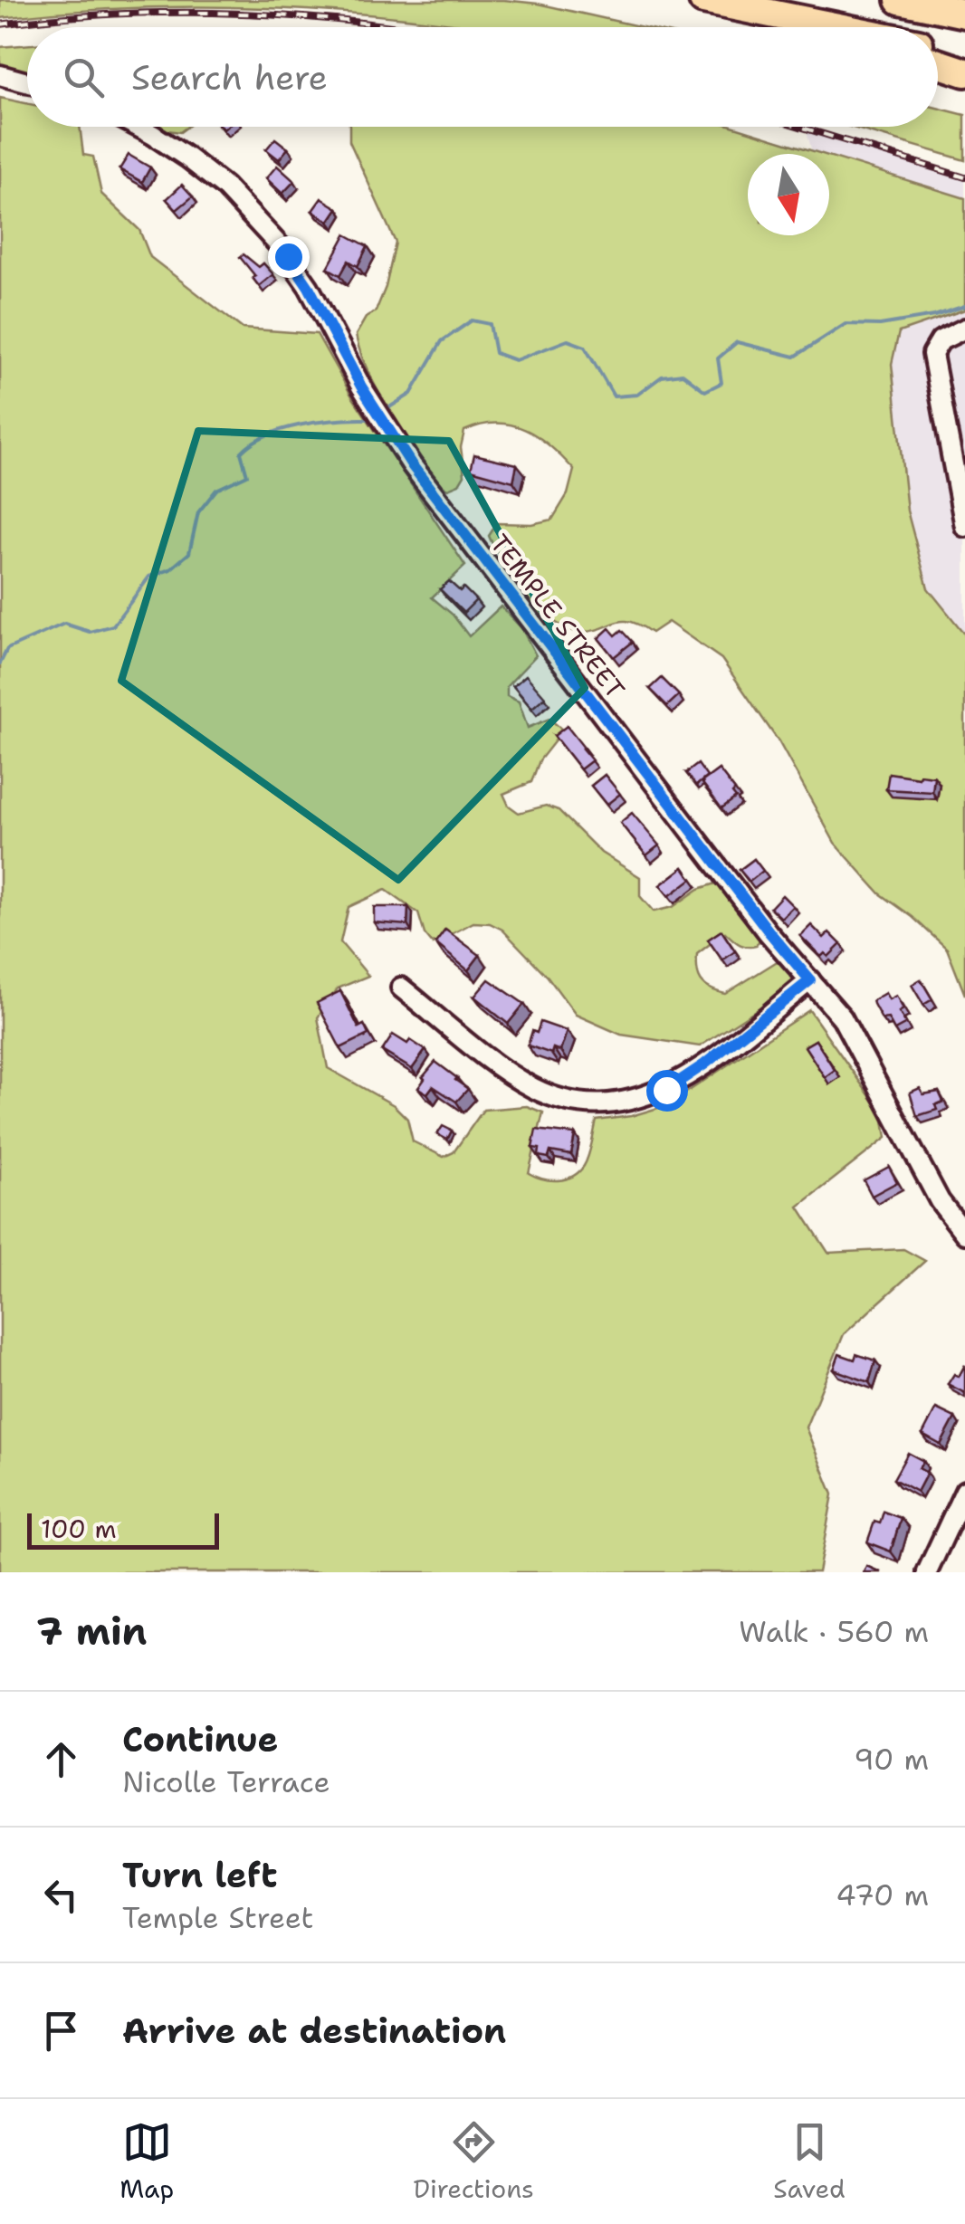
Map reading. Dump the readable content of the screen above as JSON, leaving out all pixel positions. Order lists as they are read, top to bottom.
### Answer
{
  "streets": {
    "street": ["TEMPLE STREET"]
  },
  "scale_bar": "100 m",
  "north": "bottom",
  "page": {
    "search": "Search here",
    "scale": "100 m",
    "heading": ["7 min", "Walk · 560 m"],
    "list": [
      ["Continue", "Nicolle Terrace", "90 m"],
      ["Turn left", "Temple Street", "470 m"],
      "Arrive at destination"
    ],
    "nav": ["Map", "Directions", "Saved"]
  }
}
